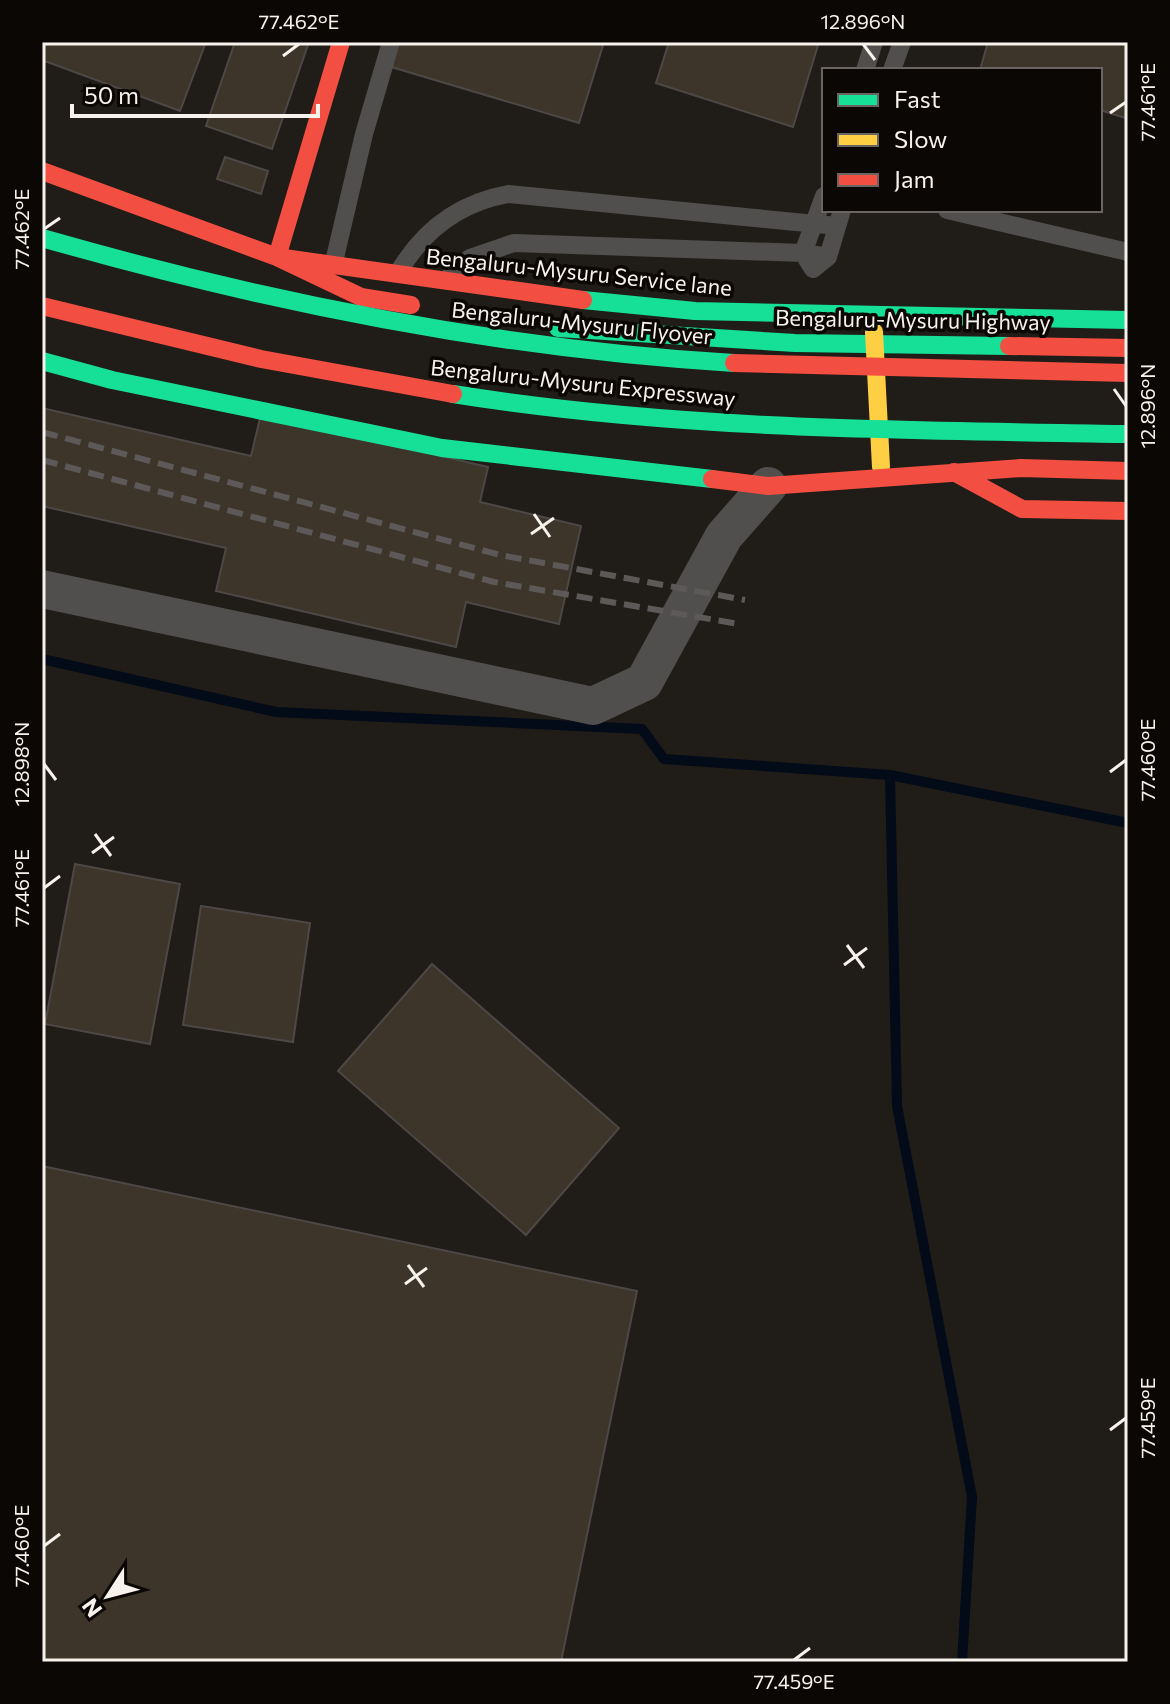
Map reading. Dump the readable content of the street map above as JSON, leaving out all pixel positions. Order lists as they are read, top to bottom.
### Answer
{
  "streets": {
    "main road": [
      "Bengaluru-Mysuru Service lane",
      "Bengaluru-Mysuru Highway",
      "Bengaluru-Mysuru Flyover",
      "Bengaluru-Mysuru Expressway"
    ]
  },
  "legend": ["Fast", "Slow", "Jam"],
  "scale_bar": "50 m",
  "north": "bottom left",
  "coordinates": [
    "77.462°E",
    "12.896°N",
    "77.461°E",
    "77.460°E",
    "12.898°N",
    "77.459°E"
  ]
}
